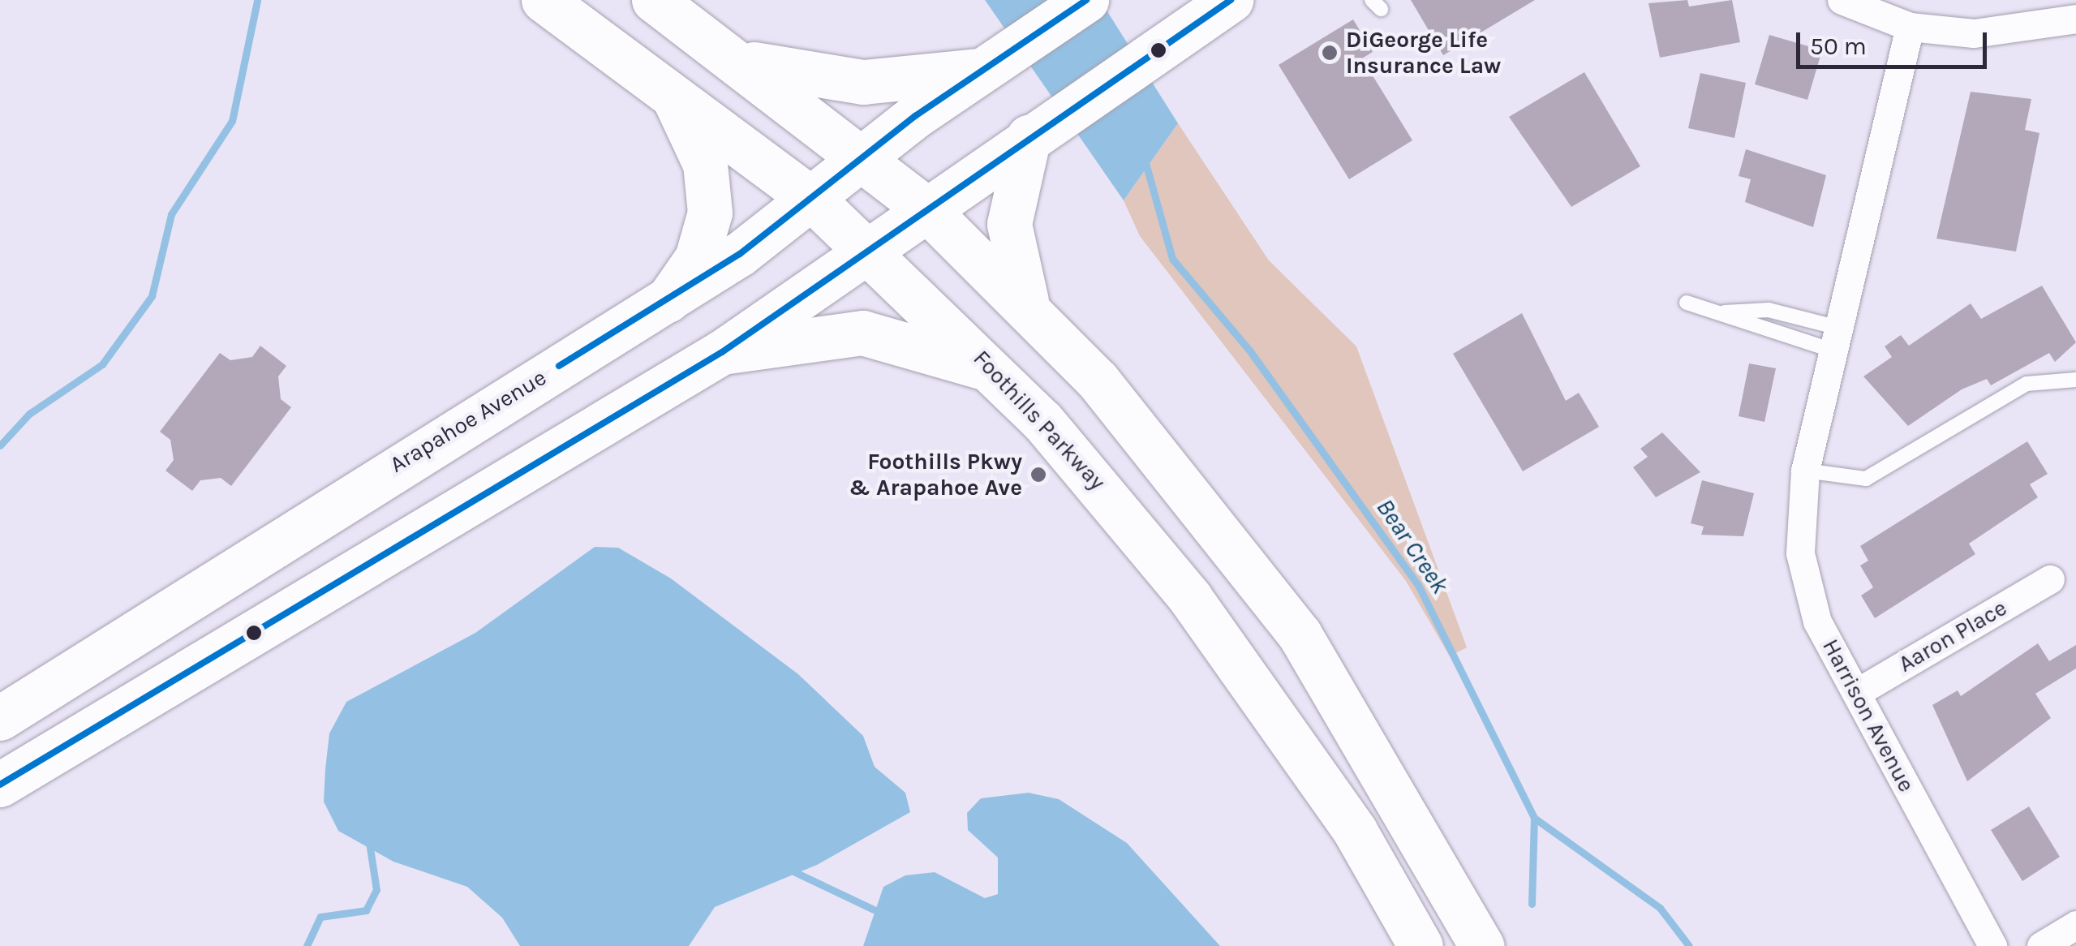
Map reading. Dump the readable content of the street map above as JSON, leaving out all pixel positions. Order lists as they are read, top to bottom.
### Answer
{
  "streets": {
    "main road": ["Foothills Parkway", "Arapahoe Avenue"],
    "street": ["Aaron Place", "Harrison Avenue"]
  },
  "crossings": [
    ["Foothills Parkway", "Arapahoe Avenue"],
    ["Aaron Place", "Harrison Avenue"]
  ],
  "water": ["Bear Creek"],
  "places": ["DiGeorge Life Insurance Law", "Foothills Pkwy & Arapahoe Ave"],
  "scale_bar": "50 m"
}
